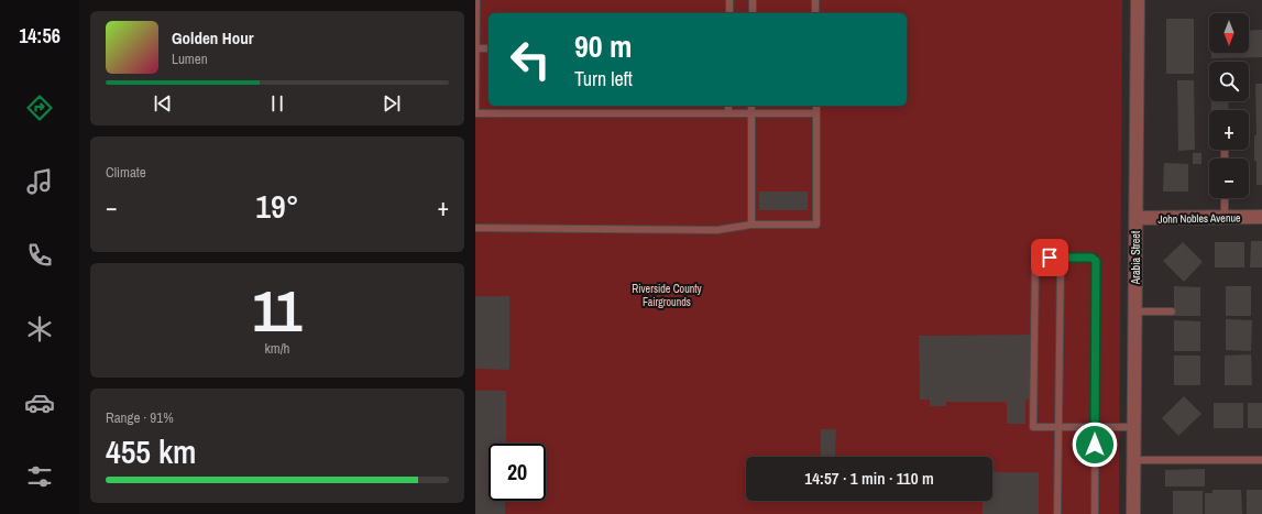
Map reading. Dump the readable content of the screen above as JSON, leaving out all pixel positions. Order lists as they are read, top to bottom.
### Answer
{
  "streets": {
    "street": ["John Nobles Avenue", "Arabia Street"]
  },
  "crossings": [
    ["John Nobles Avenue", "Arabia Street"]
  ],
  "parks": ["Riverside County Fairgrounds"],
  "north": "bottom",
  "page": {
    "tabs": "14:56",
    "map_buttons": ["+", "−"],
    "turn": ["90 m", "Turn left"],
    "song": ["Golden Hour", "Lumen"],
    "tile": [
      "Climate",
      ["11", "km/h"],
      ["Range · 91%", "455 km"]
    ],
    "heat": ["−", "19°", "+"],
    "limit": "20",
    "trip": "14:57 · 1 min · 110 m"
  }
}
